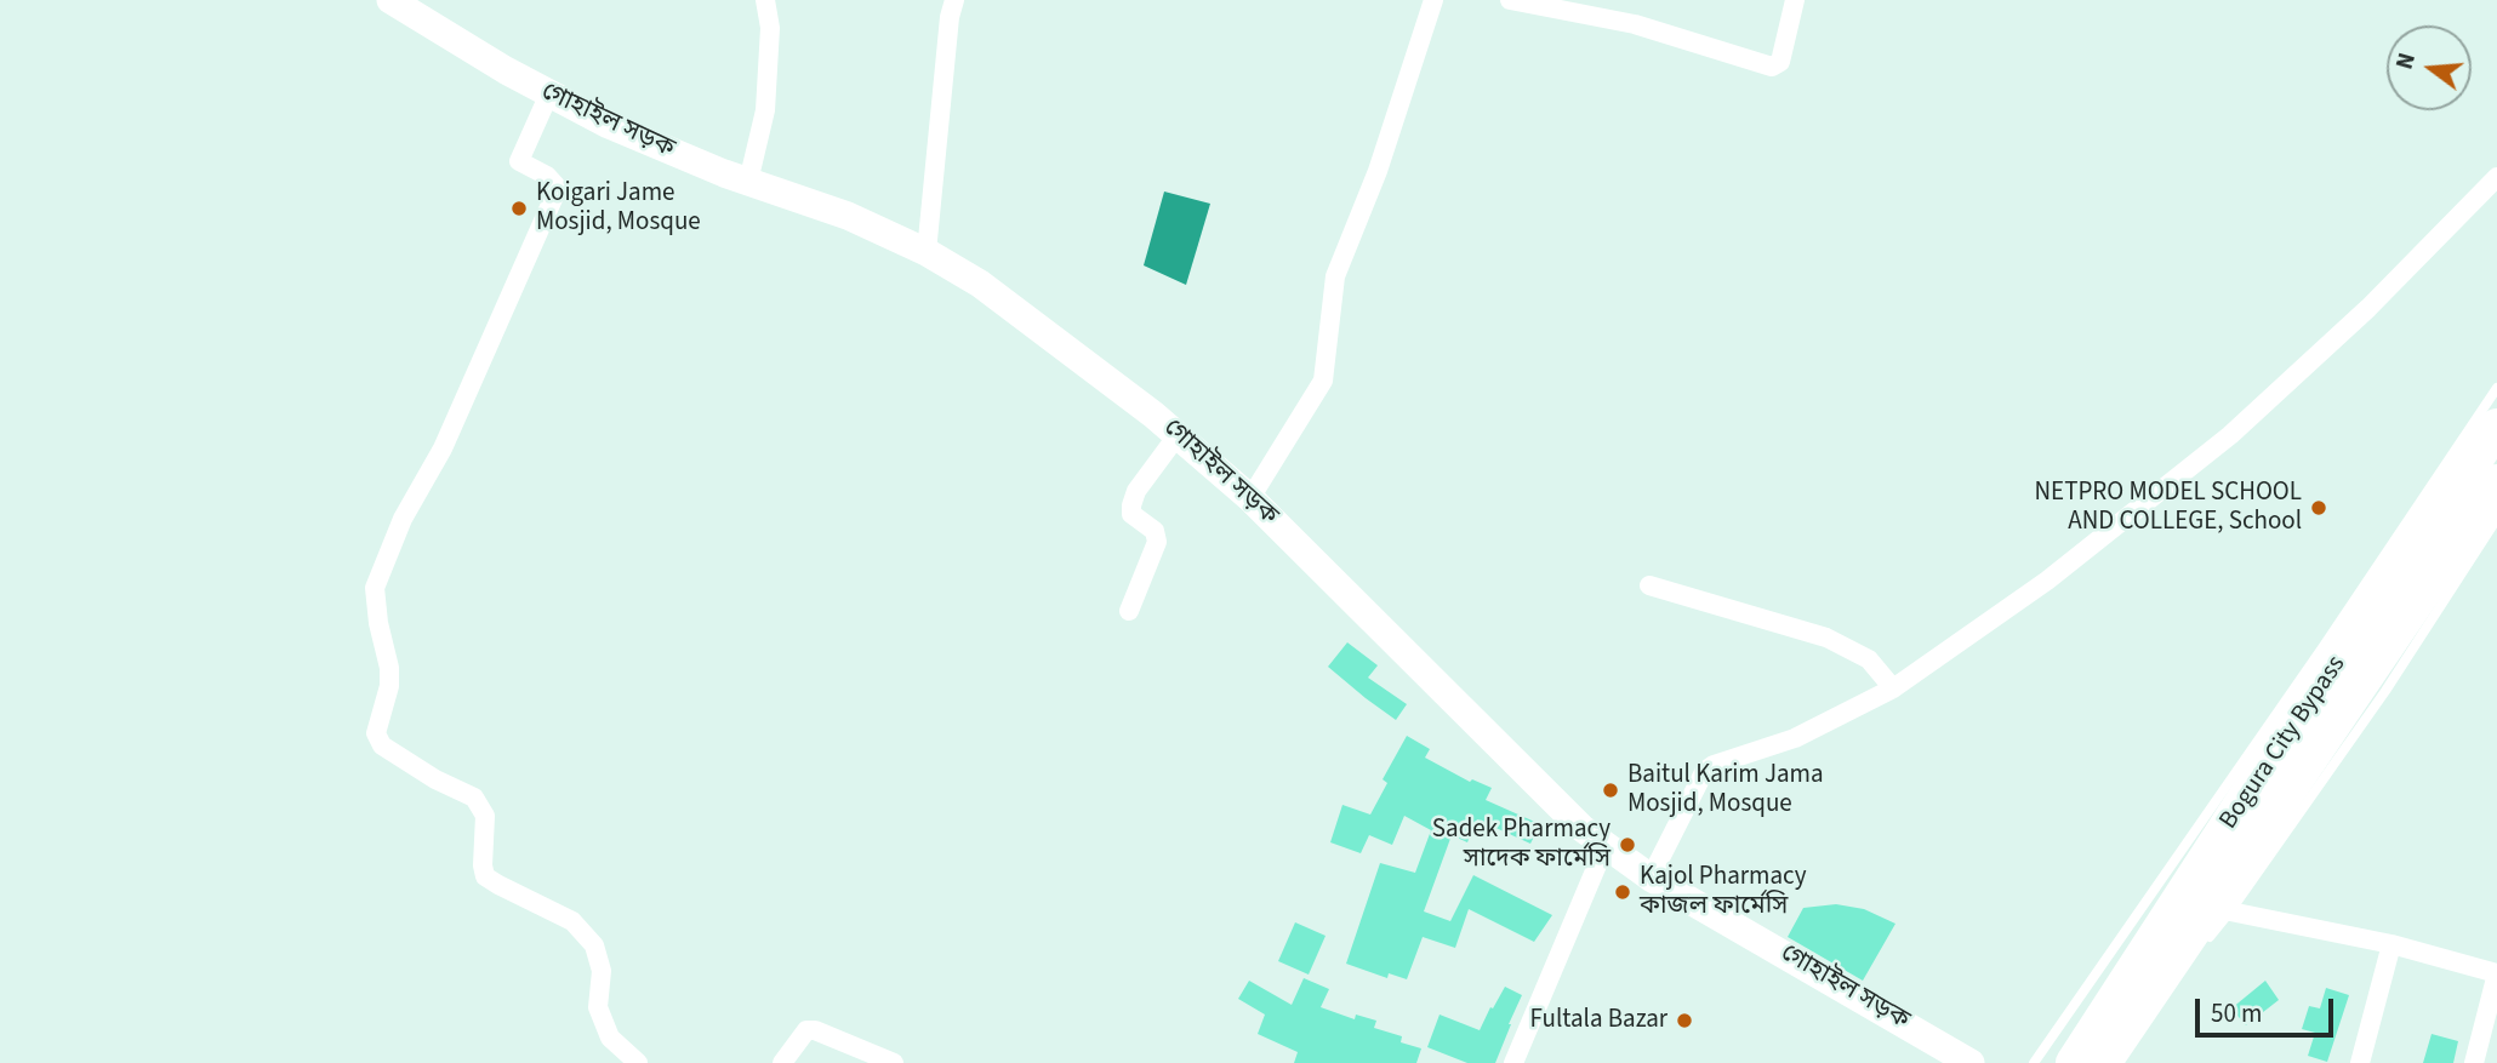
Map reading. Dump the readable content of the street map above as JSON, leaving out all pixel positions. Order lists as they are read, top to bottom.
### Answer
{
  "streets": {
    "highway": ["Bogura City Bypass"],
    "main road": ["গোহাইল সড়ক"]
  },
  "places": [
    "Koigari Jame Mosjid, Mosque",
    "NETPRO MODEL SCHOOL AND COLLEGE, School",
    "Baitul Karim Jama Mosjid, Mosque",
    "Sadek Pharmacy সাদেক ফার্মেসি",
    "Kajol Pharmacy কাজল ফার্মেসি",
    "Fultala Bazar"
  ],
  "scale_bar": "50 m",
  "north": "left"
}
